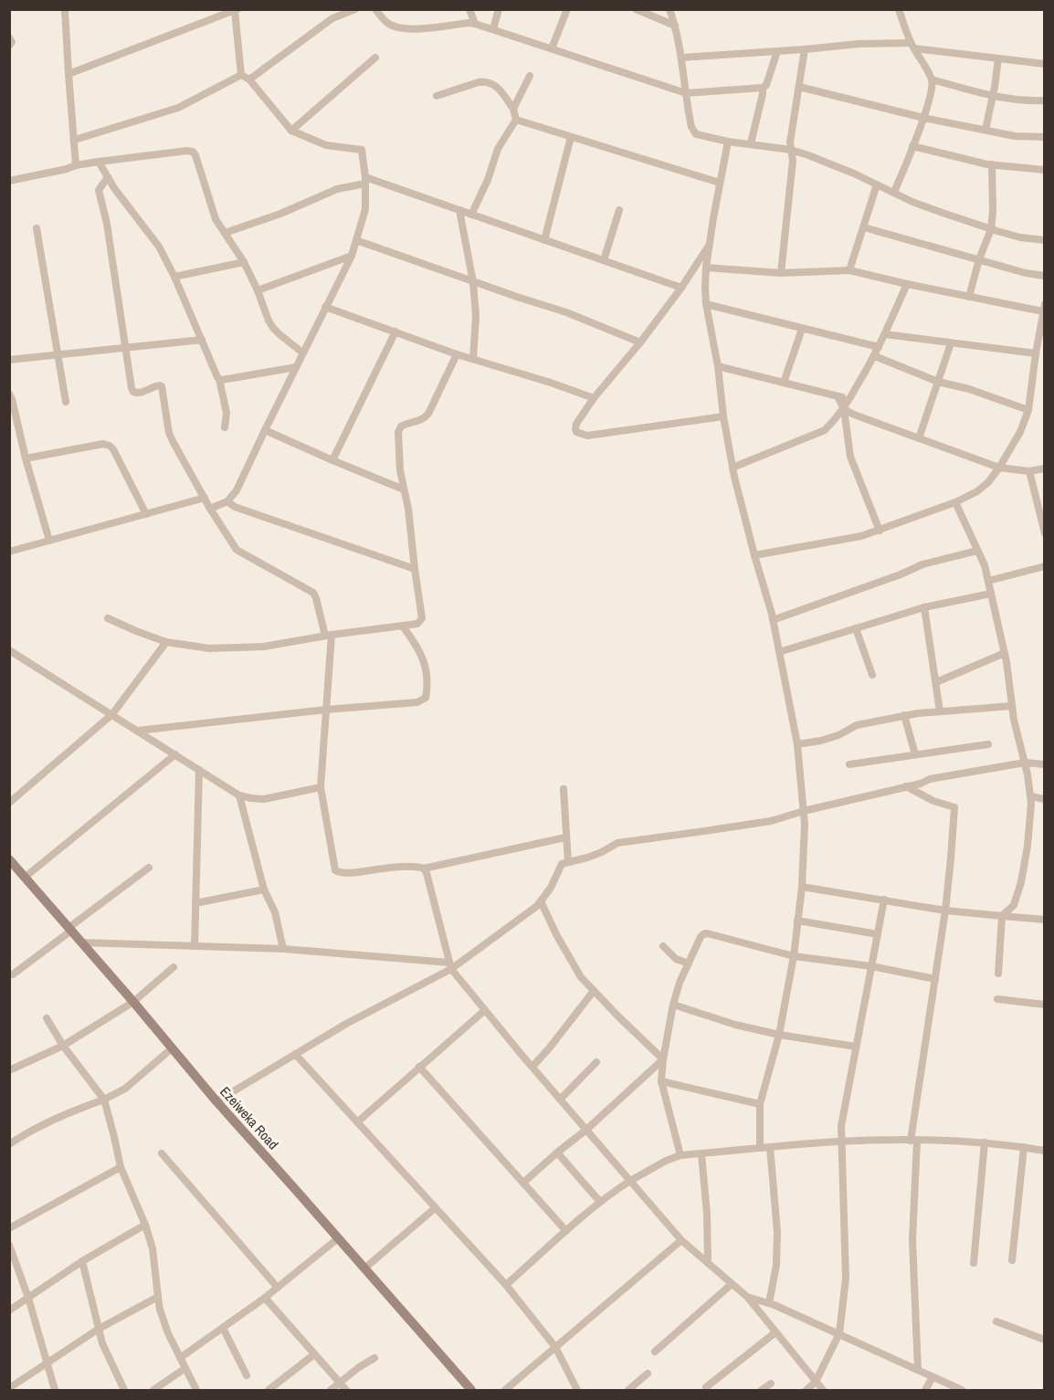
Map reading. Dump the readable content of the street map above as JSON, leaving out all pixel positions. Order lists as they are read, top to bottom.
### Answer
{
  "streets": {
    "main road": ["Ezeiweka Road"]
  }
}
